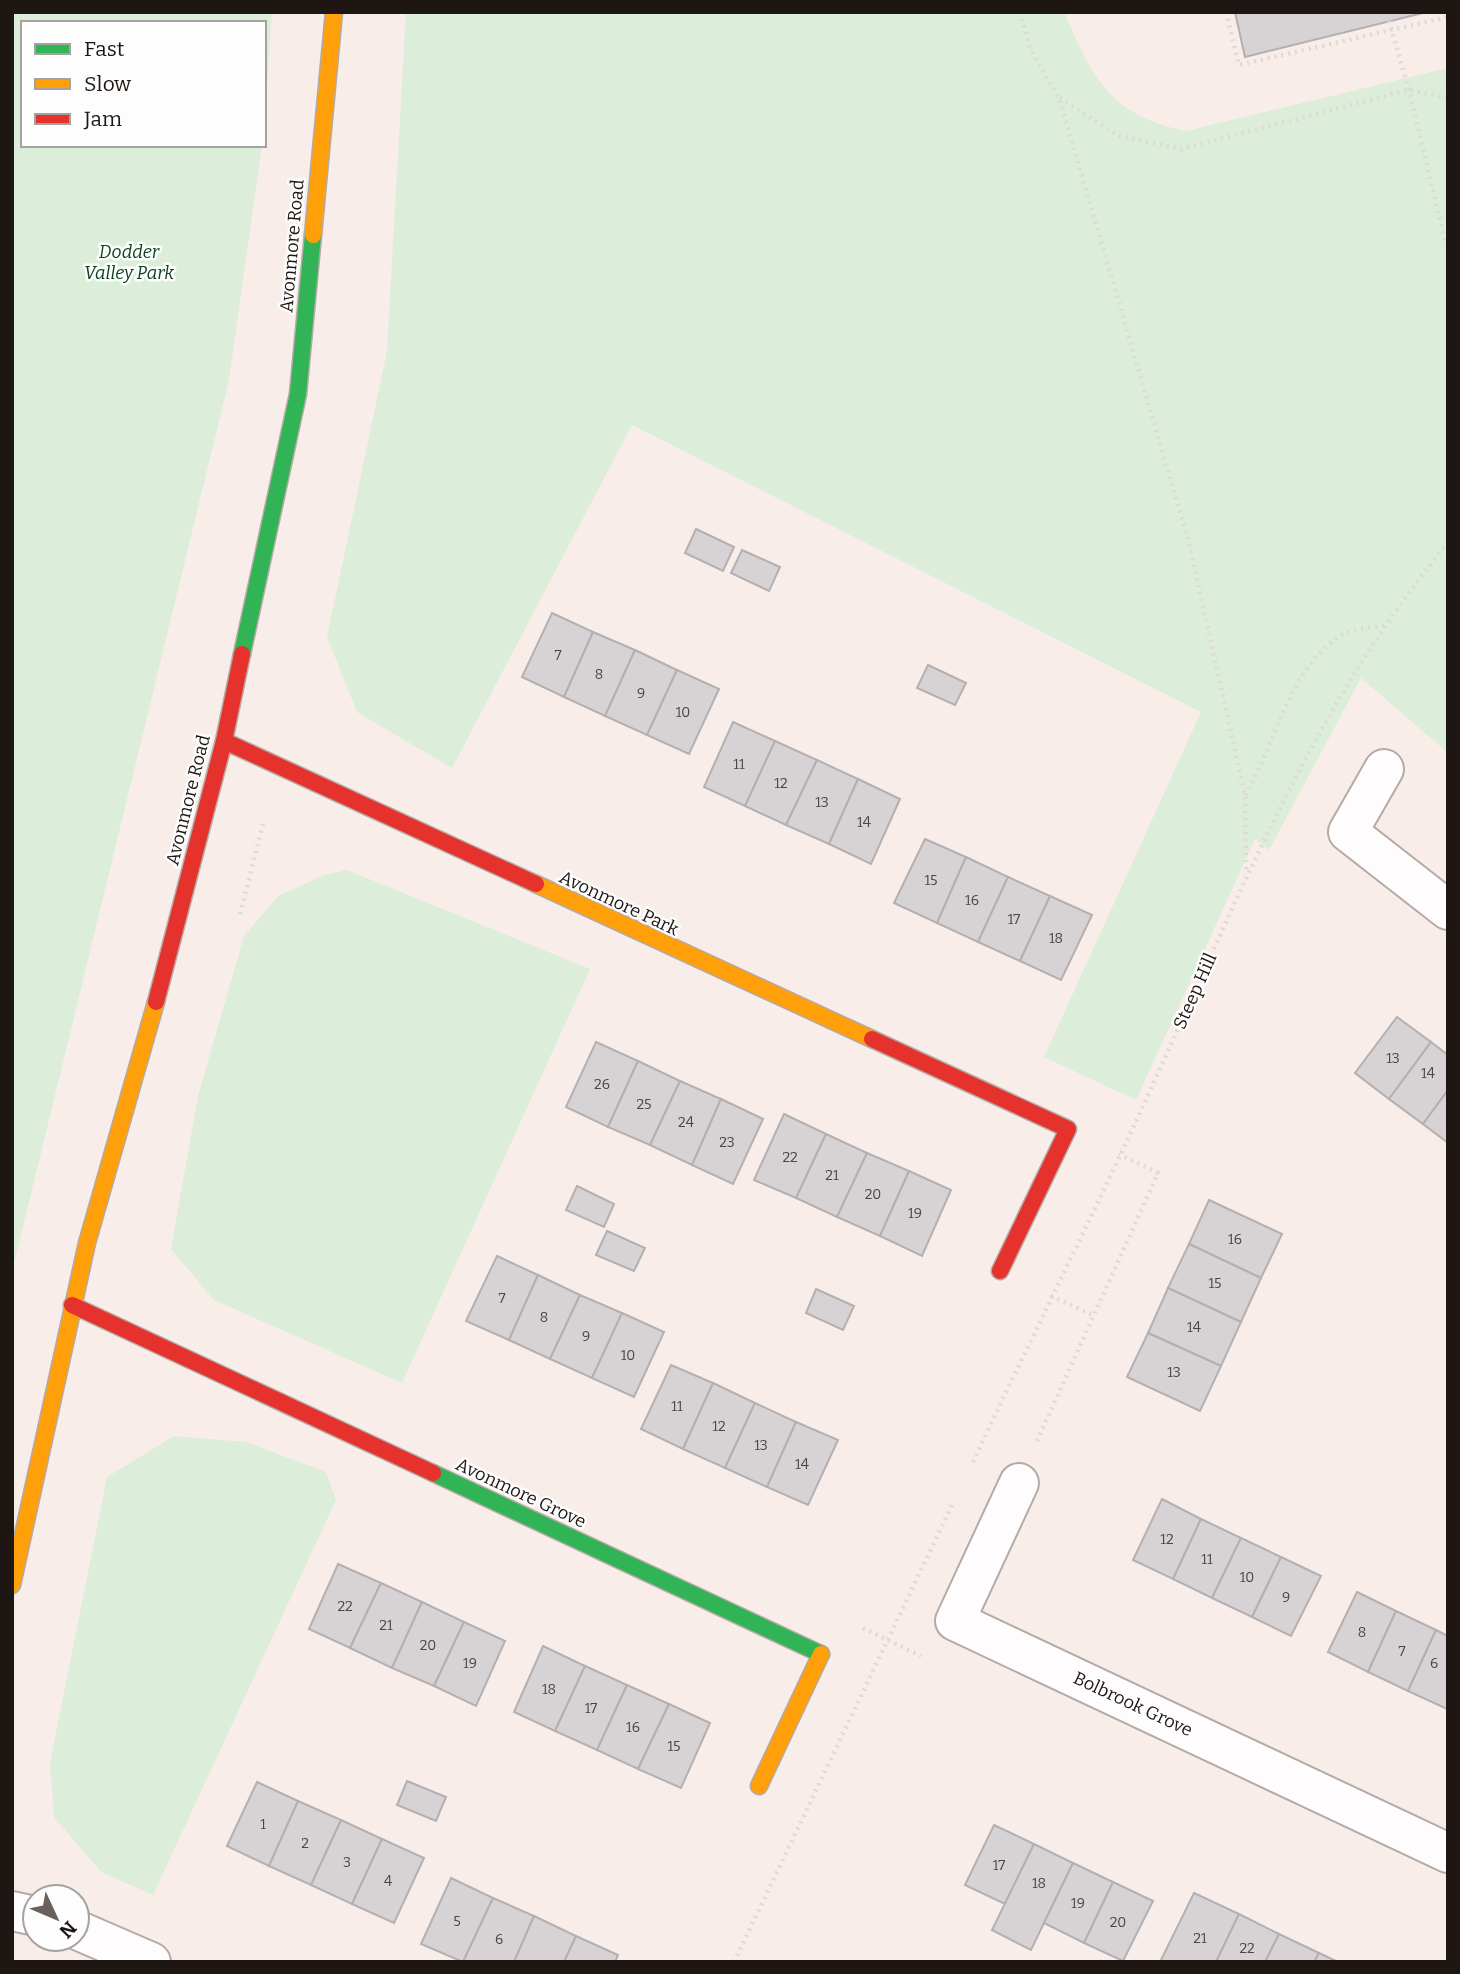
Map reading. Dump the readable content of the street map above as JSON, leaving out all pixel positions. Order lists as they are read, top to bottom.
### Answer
{
  "streets": {
    "street": [
      "Avonmore Road",
      "Avonmore Park",
      "Avonmore Grove",
      "Bolbrook Grove"
    ],
    "path": ["Steep Hill"]
  },
  "crossings": [
    ["Avonmore Road", "Avonmore Park"],
    ["Avonmore Road", "Avonmore Grove"]
  ],
  "parks": ["Dodder Valley Park"],
  "house_numbers": [
    "7",
    "8",
    "9",
    "10",
    "11",
    "12",
    "13",
    "14",
    "15",
    "16",
    "17",
    "18",
    "13",
    "14",
    "26",
    "25",
    "24",
    "23",
    "22",
    "21",
    "20",
    "19",
    "16",
    "15",
    "7",
    "8",
    "14",
    "9",
    "10",
    "13",
    "11",
    "12",
    "13",
    "14",
    "12",
    "11",
    "10",
    "9",
    "22",
    "21",
    "8",
    "20",
    "7",
    "19",
    "6",
    "18",
    "17",
    "16",
    "15",
    "1",
    "2",
    "3",
    "17",
    "4",
    "18",
    "19",
    "5",
    "20",
    "21",
    "6",
    "22"
  ],
  "legend": ["Fast", "Slow", "Jam"],
  "north": "bottom right"
}
